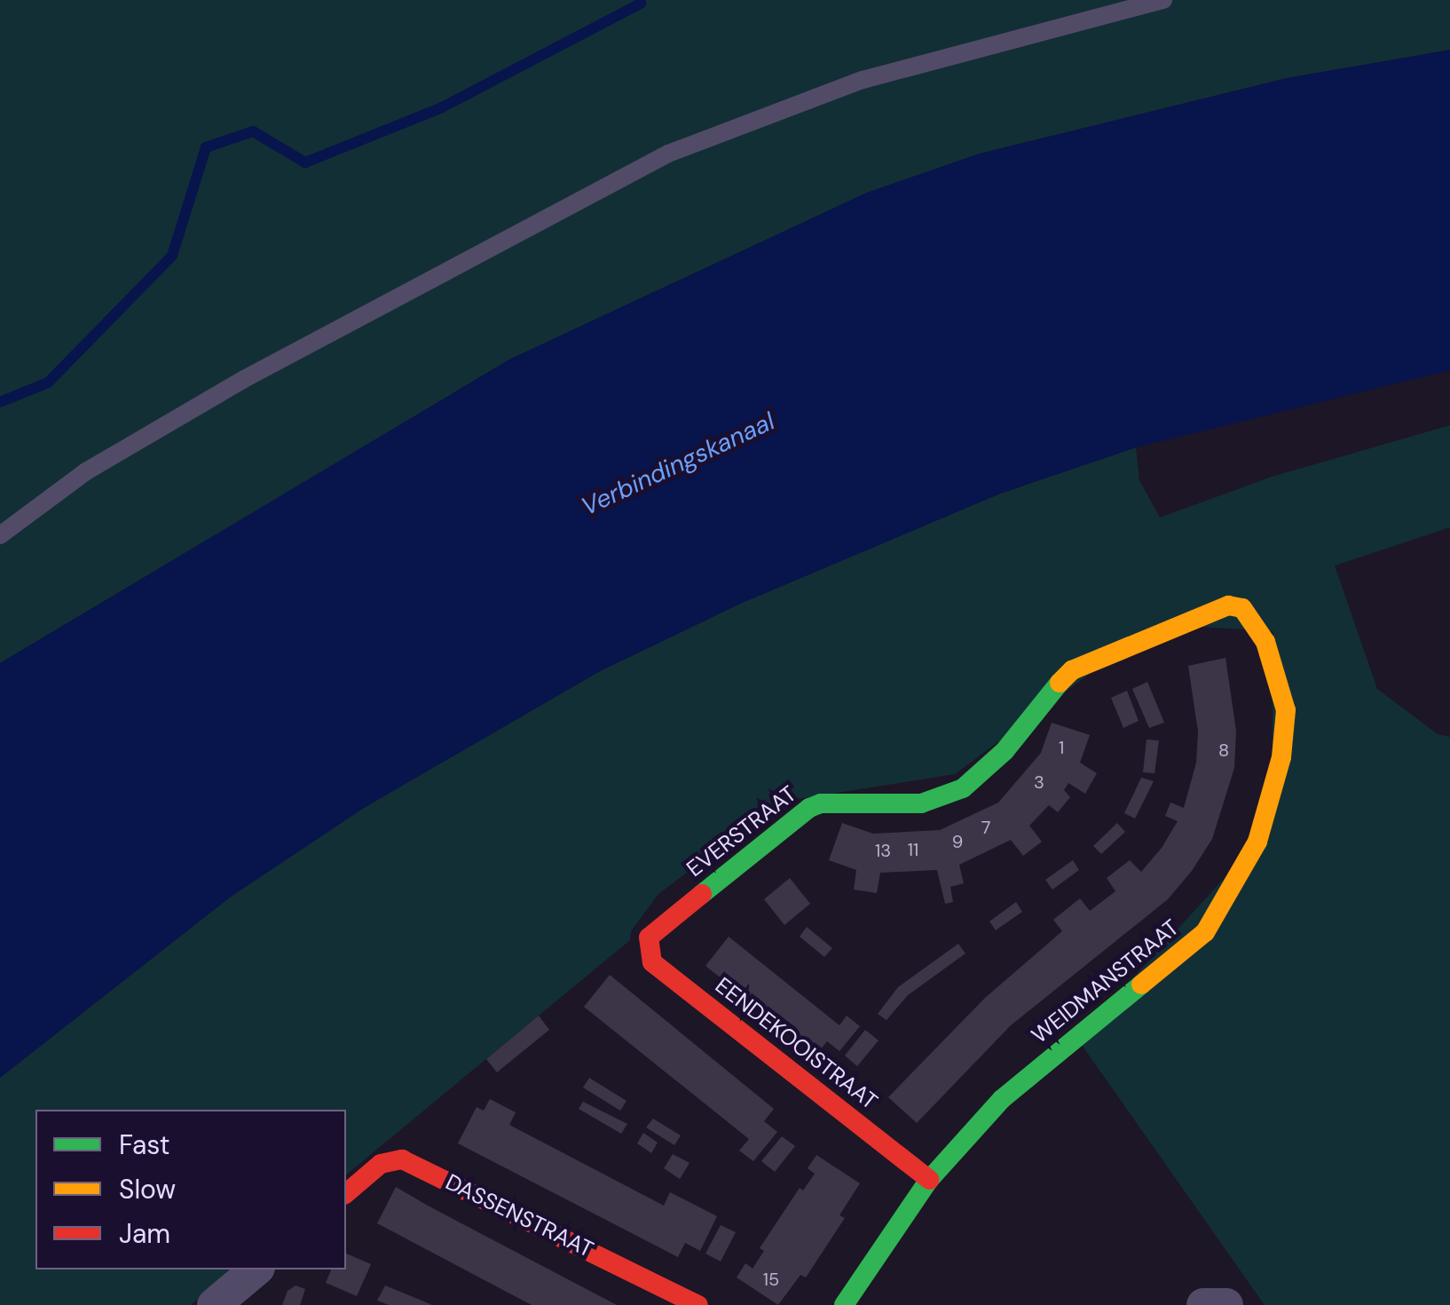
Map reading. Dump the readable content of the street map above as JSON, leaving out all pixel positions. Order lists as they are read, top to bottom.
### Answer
{
  "streets": {
    "street": [
      "EVERSTRAAT",
      "WEIDMANSTRAAT",
      "EENDEKOOISTRAAT",
      "DASSENSTRAAT"
    ]
  },
  "crossings": [
    ["EVERSTRAAT", "WEIDMANSTRAAT"],
    ["EVERSTRAAT", "EENDEKOOISTRAAT"],
    ["WEIDMANSTRAAT", "EENDEKOOISTRAAT"]
  ],
  "water": ["Verbindingskanaal"],
  "house_numbers": [
    "1",
    "8",
    "3",
    "7",
    "9",
    "11",
    "13",
    "15"
  ],
  "legend": ["Fast", "Slow", "Jam"]
}
